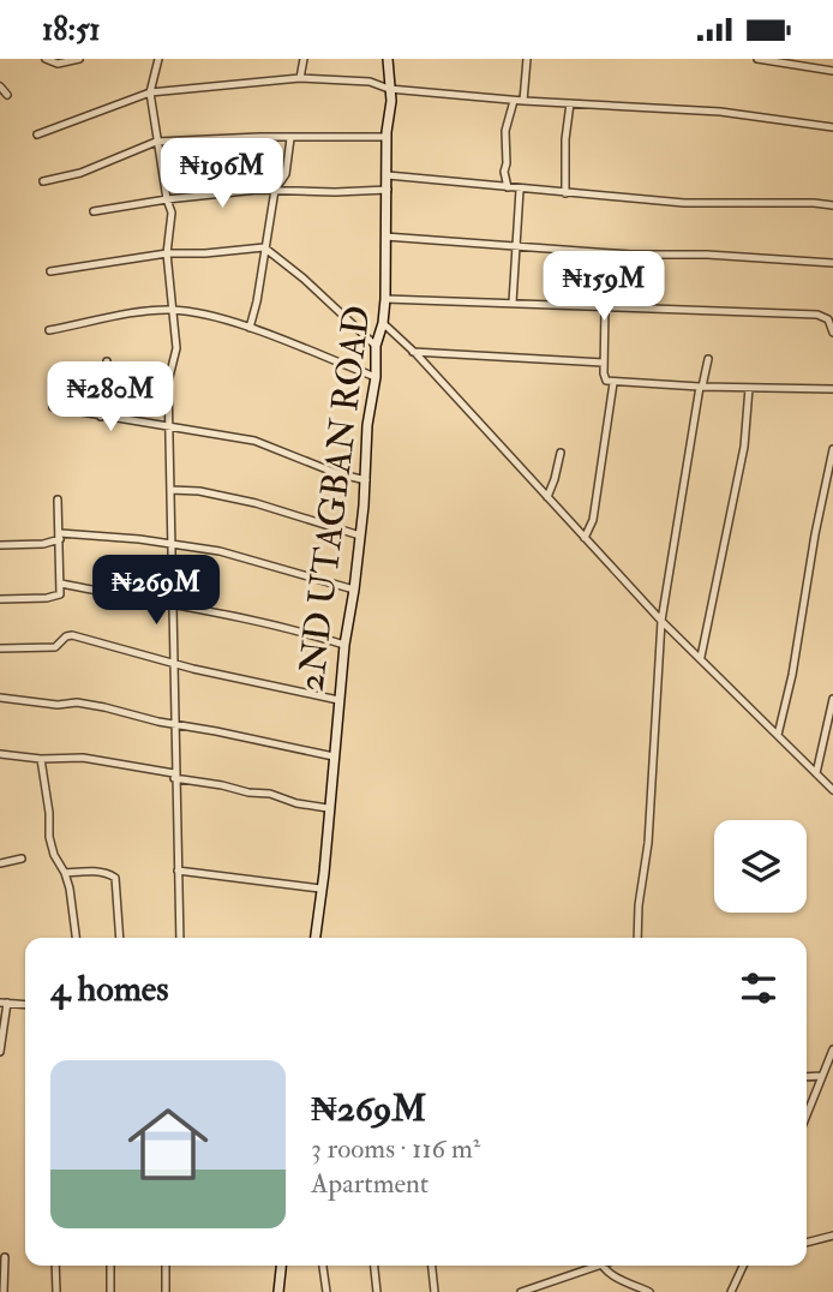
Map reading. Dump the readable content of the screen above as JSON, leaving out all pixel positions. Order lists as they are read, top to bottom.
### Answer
{
  "streets": {
    "street": ["2ND UTAGBAN ROAD"]
  },
  "page": {
    "status": "18:51",
    "price": [
      "₦196M",
      "₦159M",
      "₦280M",
      "₦269M"
    ],
    "heading": "4 homes",
    "list": [
      {
        "name": "₦269M",
        "note": "3 rooms · 116 m² · Apartment"
      }
    ]
  }
}
